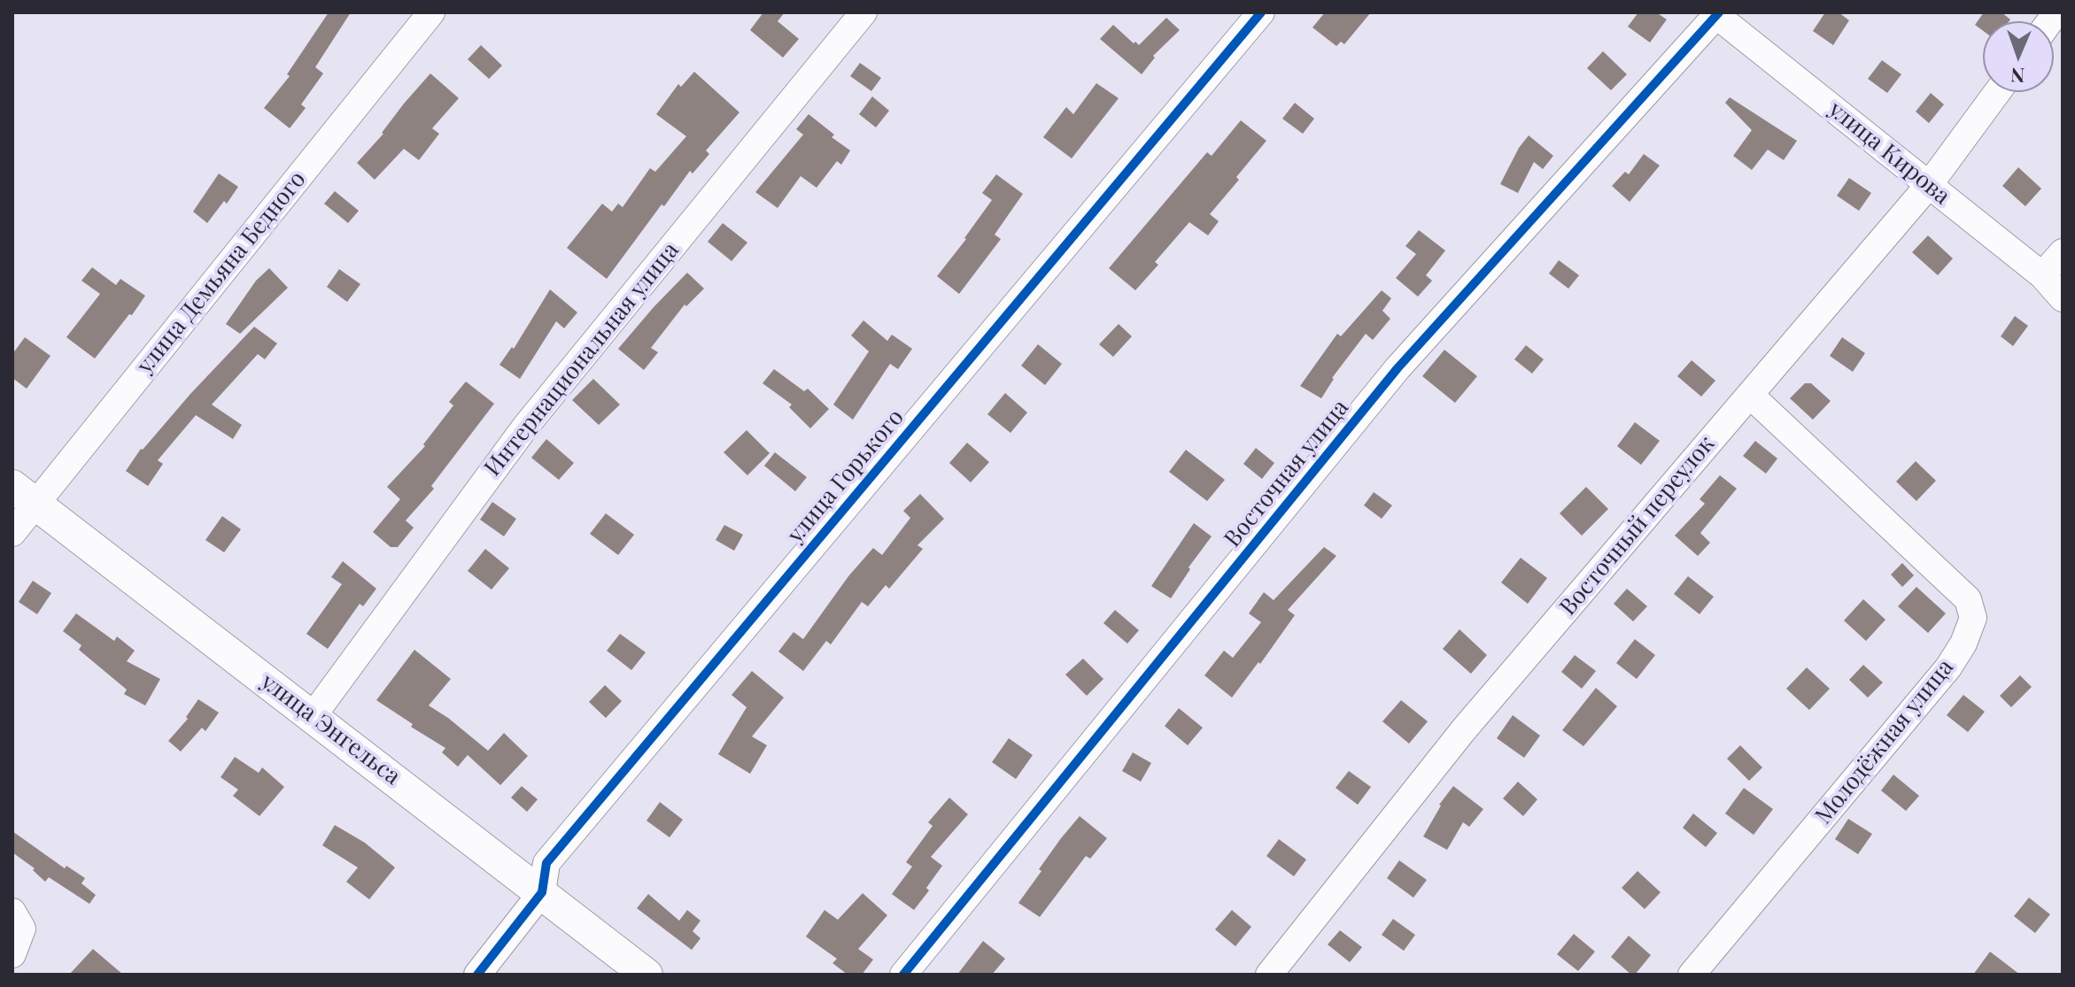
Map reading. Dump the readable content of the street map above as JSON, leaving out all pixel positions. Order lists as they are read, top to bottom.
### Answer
{
  "streets": {
    "street": [
      "улица Кирова",
      "улица Демьяна Бедного",
      "Интернациональная улица",
      "Восточная улица",
      "улица Горького",
      "Восточный переулок",
      "улица Энгельса",
      "Молодёжная улица"
    ]
  },
  "crossings": [
    ["улица Кирова", "Восточная улица"],
    ["улица Кирова", "Восточный переулок"],
    ["улица Демьяна Бедного", "улица Энгельса"],
    ["Интернациональная улица", "улица Энгельса"],
    ["улица Горького", "улица Энгельса"],
    ["Восточный переулок", "Молодёжная улица"]
  ],
  "north": "bottom"
}
